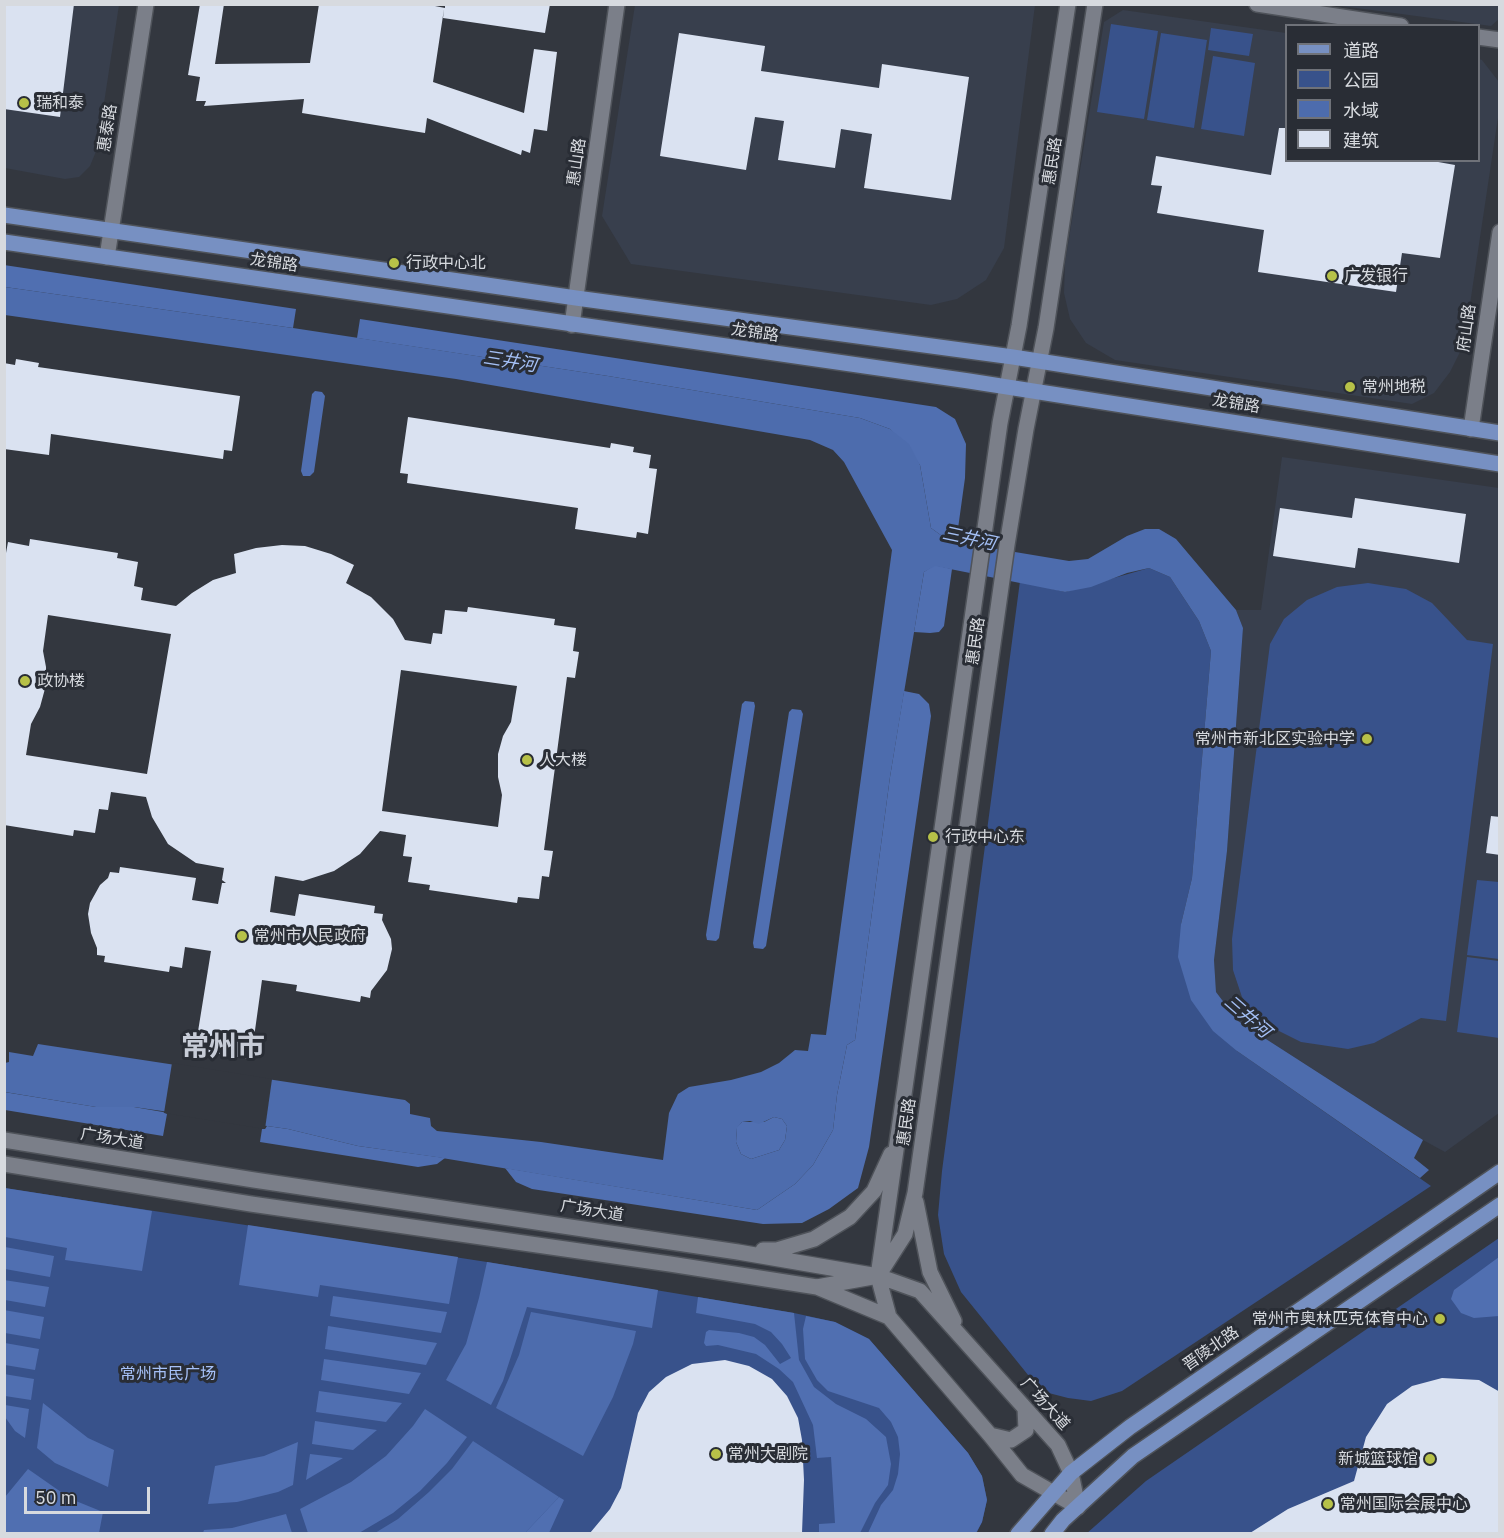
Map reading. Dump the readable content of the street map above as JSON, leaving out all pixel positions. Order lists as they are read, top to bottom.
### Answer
{
  "streets": {
    "main road": ["龙锦路", "晋陵北路"],
    "street": [
      "惠泰路",
      "惠民路",
      "惠山路",
      "府山路",
      "广场大道"
    ]
  },
  "crossings": [
    ["惠泰路", "龙锦路"],
    ["惠民路", "龙锦路"],
    ["惠民路", "广场大道"],
    ["惠山路", "龙锦路"],
    ["龙锦路", "府山路"],
    ["广场大道", "晋陵北路"]
  ],
  "districts": ["常州市"],
  "water": ["三井河"],
  "parks": ["常州市民广场"],
  "places": [
    "瑞和泰",
    "行政中心北",
    "广发银行",
    "常州地税",
    "政协楼",
    "常州市新北区实验中学",
    "人大楼",
    "行政中心东",
    "常州市人民政府",
    "常州市奥林匹克体育中心",
    "常州大剧院",
    "新城篮球馆",
    "常州国际会展中心"
  ],
  "legend": [
    "道路",
    "公园",
    "水域",
    "建筑"
  ],
  "scale_bar": "50 m"
}
